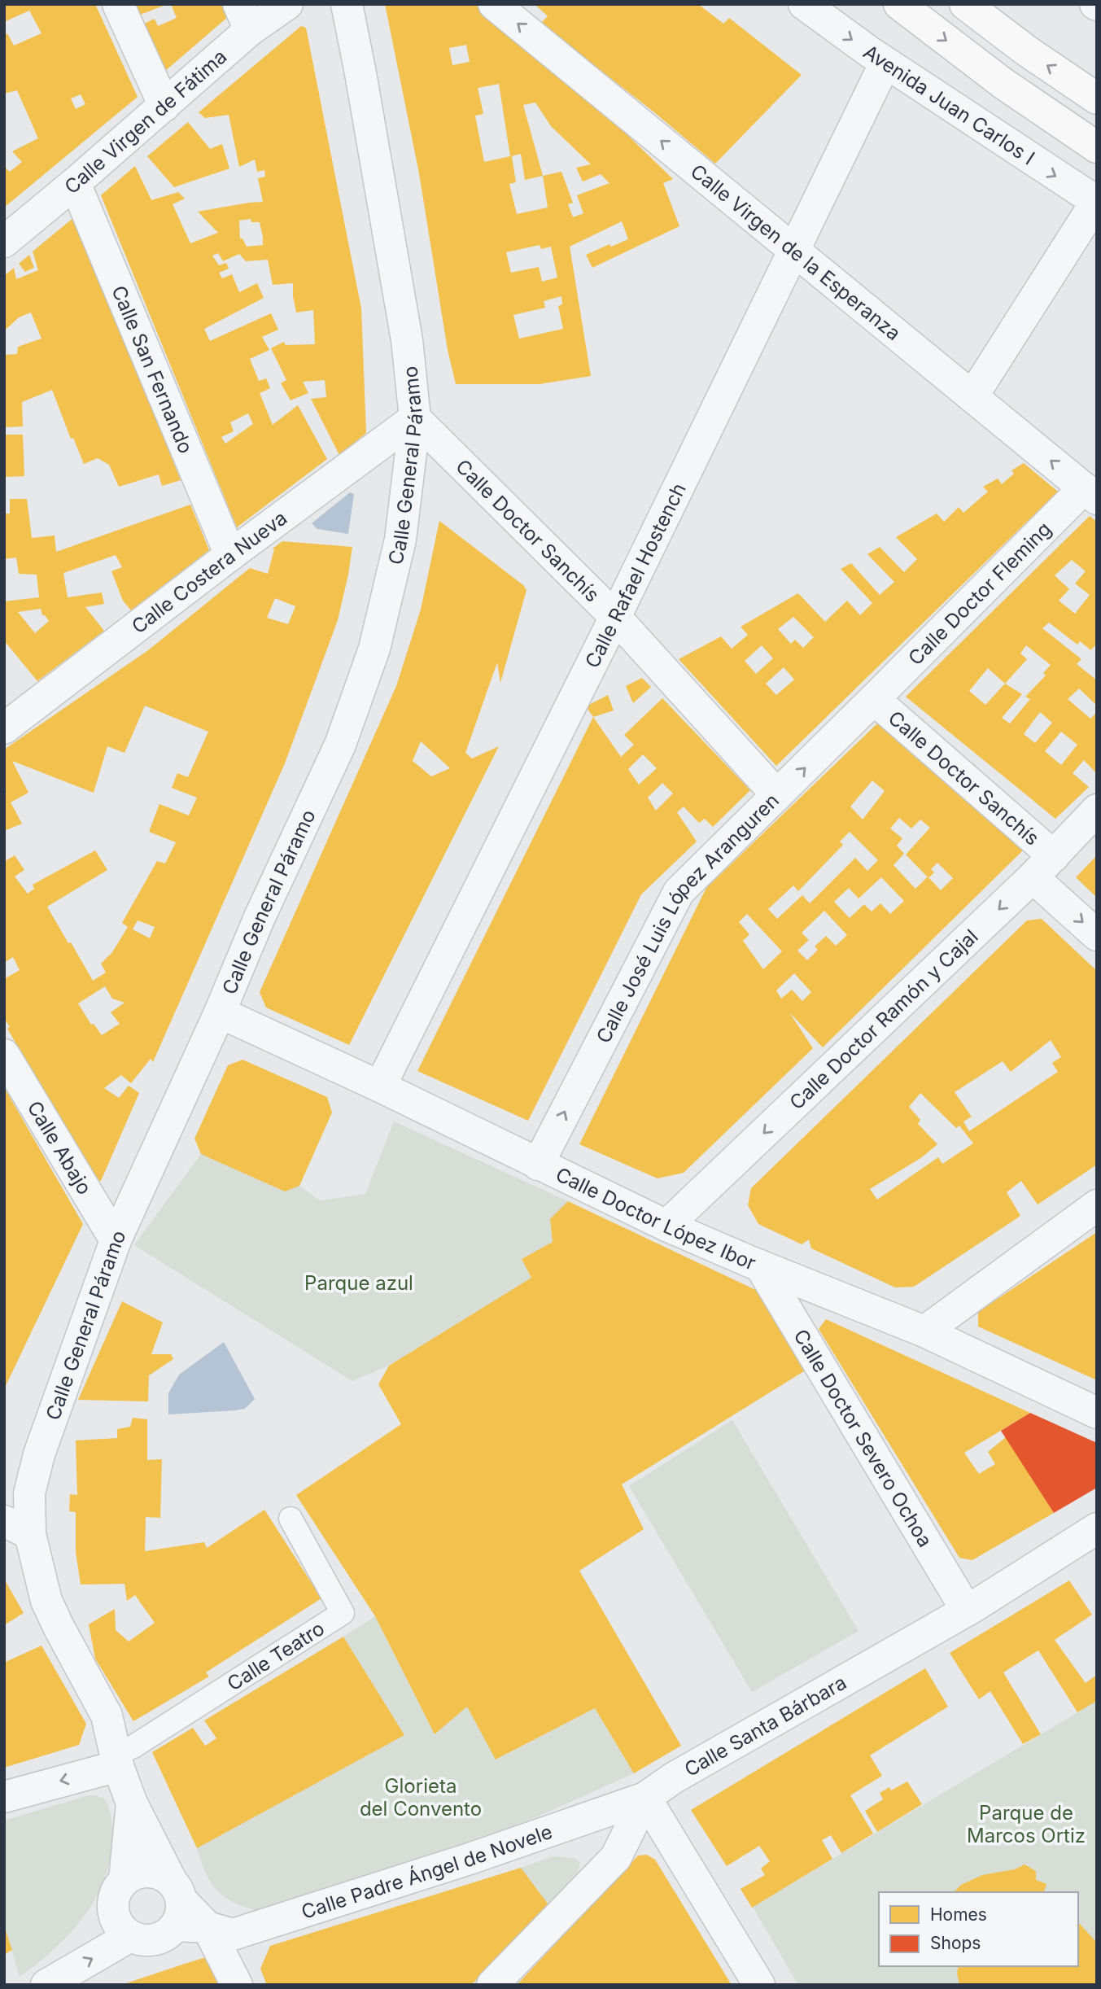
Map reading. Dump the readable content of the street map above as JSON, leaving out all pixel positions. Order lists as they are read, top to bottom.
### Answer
{
  "streets": {
    "street": [
      "Avenida Juan Carlos I",
      "Calle Virgen de Fátima",
      "Calle Virgen de la Esperanza",
      "Calle San Fernando",
      "Calle General Páramo",
      "Calle Doctor Sanchís",
      "Calle Costera Nueva",
      "Calle Rafael Hostench",
      "Calle Doctor Fleming",
      "Calle José Luis López Aranguren",
      "Calle Doctor Ramón y Cajal",
      "Calle Abajo",
      "Calle Doctor López Ibor",
      "Calle Doctor Severo Ochoa",
      "Calle Teatro",
      "Calle Santa Bárbara",
      "Calle Padre Ángel de Novele"
    ]
  },
  "crossings": [
    ["Avenida Juan Carlos I", "Calle Rafael Hostench"],
    ["Calle Virgen de Fátima", "Calle San Fernando"],
    ["Calle Virgen de la Esperanza", "Calle Rafael Hostench"],
    ["Calle Virgen de la Esperanza", "Calle Doctor Fleming"],
    ["Calle San Fernando", "Calle Costera Nueva"],
    ["Calle General Páramo", "Calle Doctor Sanchís"],
    ["Calle General Páramo", "Calle Costera Nueva"],
    ["Calle General Páramo", "Calle Abajo"],
    ["Calle General Páramo", "Calle Doctor López Ibor"],
    ["Calle General Páramo", "Calle Teatro"],
    ["Calle General Páramo", "Calle Padre Ángel de Novele"],
    ["Calle Doctor Sanchís", "Calle Costera Nueva"],
    ["Calle Doctor Sanchís", "Calle Rafael Hostench"],
    ["Calle Doctor Sanchís", "Calle Doctor Fleming"],
    ["Calle Doctor Sanchís", "Calle José Luis López Aranguren"],
    ["Calle Doctor Sanchís", "Calle Doctor Ramón y Cajal"],
    ["Calle Rafael Hostench", "Calle Doctor López Ibor"],
    ["Calle Doctor Fleming", "Calle José Luis López Aranguren"],
    ["Calle José Luis López Aranguren", "Calle Doctor López Ibor"],
    ["Calle Doctor Ramón y Cajal", "Calle Doctor López Ibor"],
    ["Calle Doctor López Ibor", "Calle Doctor Severo Ochoa"],
    ["Calle Doctor Severo Ochoa", "Calle Santa Bárbara"],
    ["Calle Santa Bárbara", "Calle Padre Ángel de Novele"]
  ],
  "one_way": ["Avenida Juan Carlos I", "Calle Virgen de la Esperanza", "Calle José Luis López Aranguren"],
  "parks": ["Parque azul", "Glorieta del Convento", "Parque de Marcos Ortiz"],
  "legend": ["Homes", "Shops"]
}
